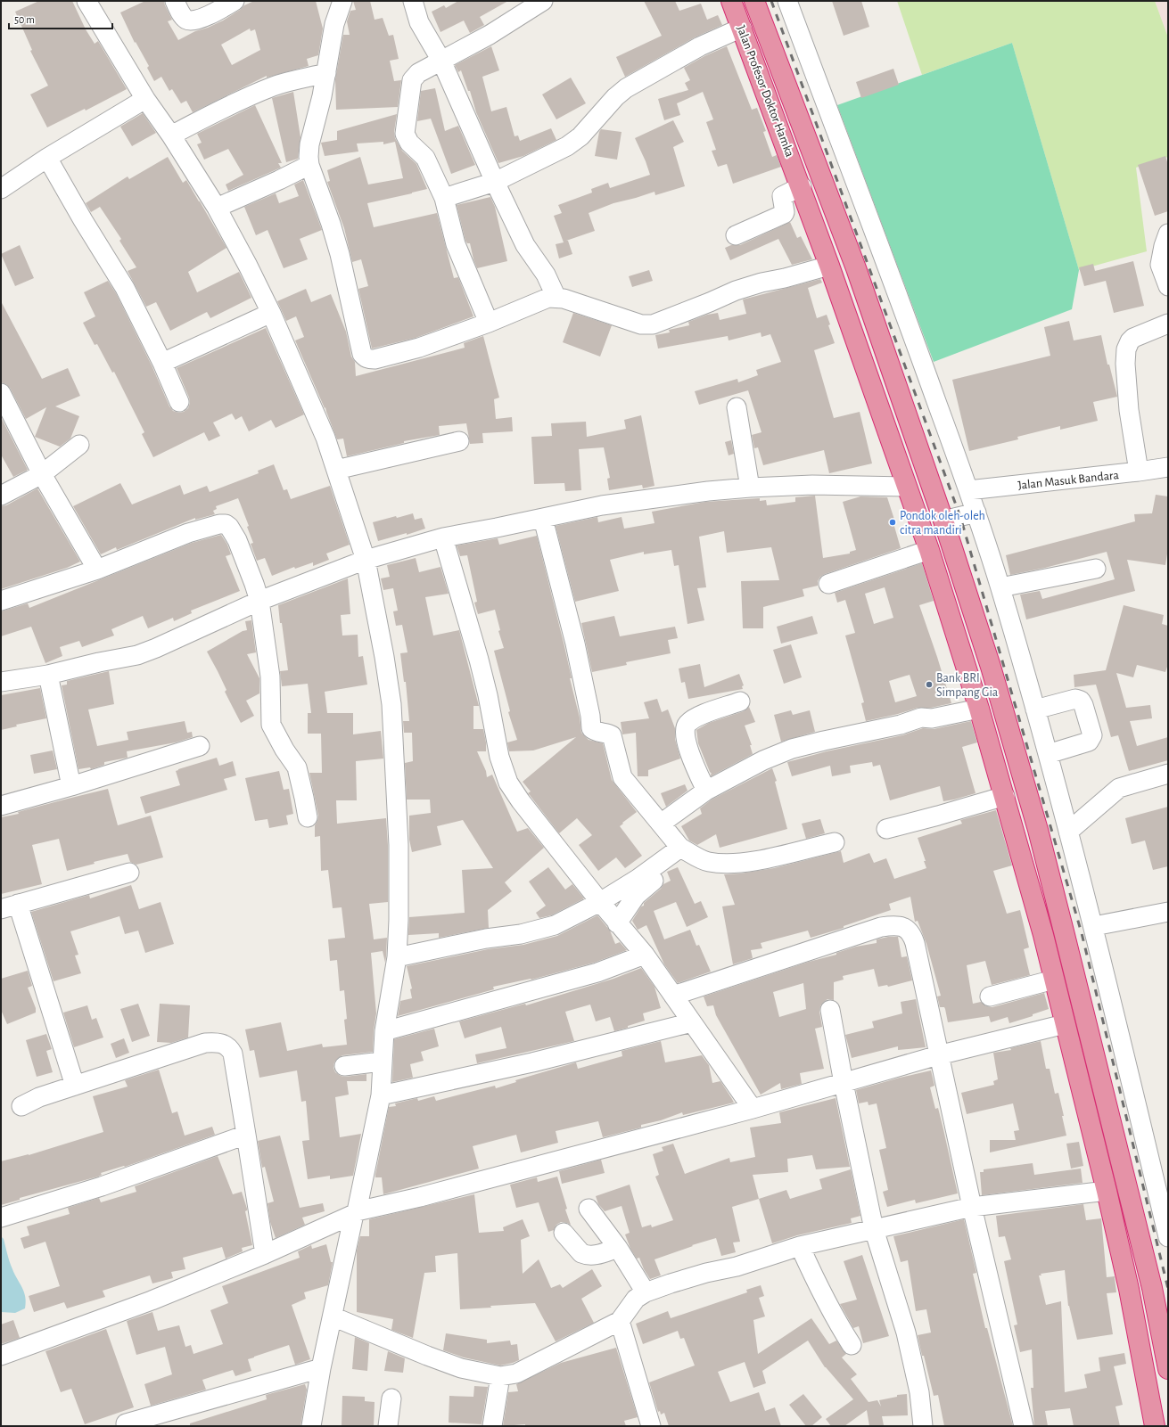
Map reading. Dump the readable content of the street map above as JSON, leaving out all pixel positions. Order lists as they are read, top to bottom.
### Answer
{
  "streets": {
    "highway": ["Jalan Profesor Doktor Hamka"],
    "street": ["Jalan Masuk Bandara"]
  },
  "places": ["Pondok oleh-oleh citra mandiri", "Bank BRI Simpang Gia"],
  "scale_bar": "50 m"
}
